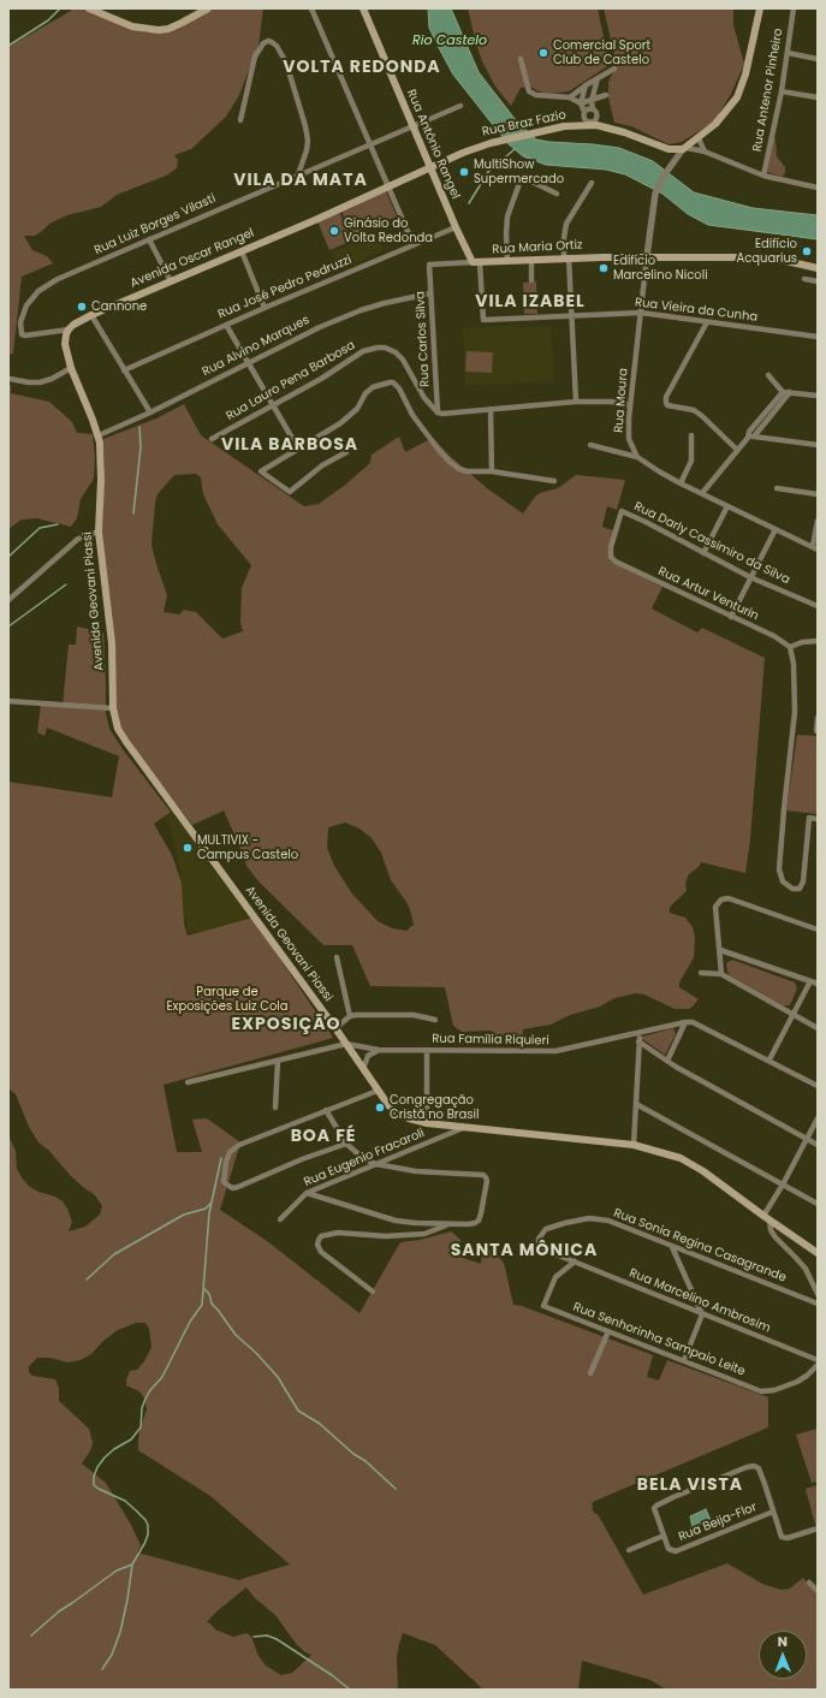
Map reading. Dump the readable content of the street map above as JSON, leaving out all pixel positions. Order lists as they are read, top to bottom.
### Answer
{
  "streets": {
    "main road": [
      "Rua Braz Fazio",
      "Rua Antônio Rangel",
      "Rua Maria Ortiz",
      "Avenida Oscar Rangel",
      "Avenida Geovani Piassi"
    ],
    "street": [
      "Rua Antenor Pinheiro",
      "Rua Luiz Borges Vilasti",
      "Rua José Pedro Pedruzzi",
      "Rua Vieira da Cunha",
      "Rua Carlos Silva",
      "Rua Alvino Marques",
      "Rua Lauro Pena Barbosa",
      "Rua Moura",
      "Rua Darly Cassimiro da Silva",
      "Rua Artur Venturin",
      "Rua Família Riquieri",
      "Rua Eugenio Fracaroli",
      "Rua Sonia Regina Casagrande",
      "Rua Marcelino Ambrosim",
      "Rua Senhorinha Sampaio Leite",
      "Rua Beija-Flor"
    ]
  },
  "crossings": [
    ["Rua Braz Fazio", "Rua Antônio Rangel"],
    ["Rua Braz Fazio", "Avenida Oscar Rangel"],
    ["Rua Braz Fazio", "Rua Moura"],
    ["Rua Antônio Rangel", "Rua Luiz Borges Vilasti"],
    ["Rua Antônio Rangel", "Rua Maria Ortiz"],
    ["Rua Antônio Rangel", "Avenida Oscar Rangel"],
    ["Rua Antônio Rangel", "Rua José Pedro Pedruzzi"],
    ["Rua Antônio Rangel", "Rua Vieira da Cunha"],
    ["Rua Luiz Borges Vilasti", "Avenida Oscar Rangel"],
    ["Rua Maria Ortiz", "Rua Vieira da Cunha"],
    ["Rua Maria Ortiz", "Rua Carlos Silva"],
    ["Rua Maria Ortiz", "Rua Moura"],
    ["Rua Vieira da Cunha", "Rua Moura"],
    ["Rua Carlos Silva", "Rua Alvino Marques"],
    ["Rua Carlos Silva", "Rua Lauro Pena Barbosa"],
    ["Rua Alvino Marques", "Avenida Geovani Piassi"],
    ["Rua Darly Cassimiro da Silva", "Rua Artur Venturin"],
    ["Avenida Geovani Piassi", "Rua Família Riquieri"],
    ["Avenida Geovani Piassi", "Rua Eugenio Fracaroli"],
    ["Rua Sonia Regina Casagrande", "Rua Marcelino Ambrosim"],
    ["Rua Sonia Regina Casagrande", "Rua Senhorinha Sampaio Leite"],
    ["Rua Marcelino Ambrosim", "Rua Senhorinha Sampaio Leite"]
  ],
  "districts": [
    "VOLTA REDONDA",
    "VILA DA MATA",
    "VILA IZABEL",
    "VILA BARBOSA",
    "EXPOSIÇÃO",
    "BOA FÉ",
    "SANTA MÔNICA",
    "BELA VISTA"
  ],
  "water": ["Rio Castelo"],
  "parks": ["Parque de Exposições Luiz Cola"],
  "places": [
    "Comercial Sport Club de Castelo",
    "MultiShow Supermercado",
    "Ginásio do Volta Redonda",
    "Edifício Acquarius",
    "Edifício Marcelino Nicoli",
    "Cannone",
    "MULTIVIX - Campus Castelo",
    "Congregação Cristã no Brasil"
  ],
  "north": "top"
}
